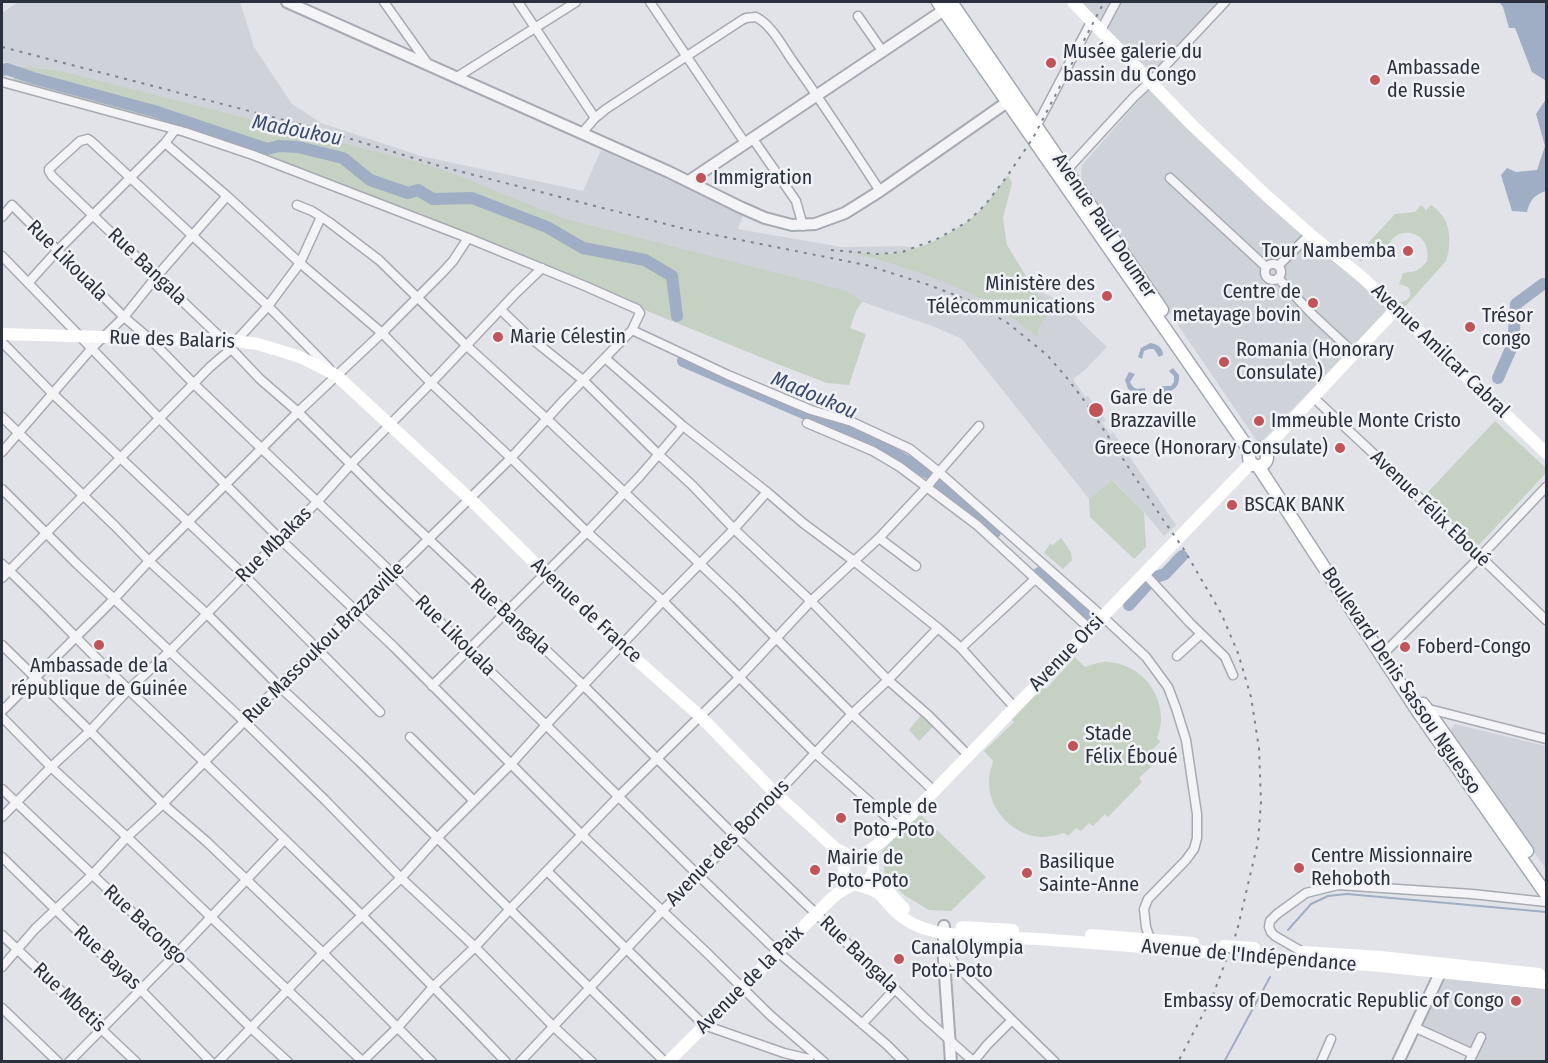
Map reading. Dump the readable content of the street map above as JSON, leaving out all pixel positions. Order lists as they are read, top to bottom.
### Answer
{
  "streets": {
    "main road": [
      "Avenue Paul Doumer",
      "Rue des Balaris",
      "Avenue Amilcar Cabral",
      "Avenue de France",
      "Avenue Orsi",
      "Boulevard Denis Sassou Nguesso",
      "Avenue de l'Indépendance",
      "Avenue de la Paix"
    ],
    "street": [
      "Rue Likouala",
      "Rue Bangala",
      "Avenue Félix Eboué",
      "Rue Mbakas",
      "Rue Massoukou Brazzaville",
      "Avenue des Bornous",
      "Rue Bacongo",
      "Rue Bayas",
      "Rue Mbetis"
    ]
  },
  "crossings": [
    ["Avenue Paul Doumer", "Avenue Orsi"],
    ["Avenue Paul Doumer", "Boulevard Denis Sassou Nguesso"],
    ["Rue Likouala", "Rue des Balaris"],
    ["Rue Likouala", "Rue Mbakas"],
    ["Rue Likouala", "Rue Massoukou Brazzaville"],
    ["Rue Likouala", "Avenue des Bornous"],
    ["Rue Likouala", "Avenue de la Paix"],
    ["Rue Bangala", "Rue des Balaris"],
    ["Rue Bangala", "Rue Mbakas"],
    ["Rue Bangala", "Rue Massoukou Brazzaville"],
    ["Rue Bangala", "Avenue des Bornous"],
    ["Rue Bangala", "Avenue de la Paix"],
    ["Rue des Balaris", "Avenue de France"],
    ["Avenue Amilcar Cabral", "Avenue Orsi"],
    ["Avenue Félix Eboué", "Avenue Orsi"],
    ["Rue Mbakas", "Avenue de France"],
    ["Rue Mbakas", "Rue Massoukou Brazzaville"],
    ["Rue Mbakas", "Rue Bacongo"],
    ["Avenue de France", "Rue Massoukou Brazzaville"],
    ["Avenue de France", "Avenue Orsi"],
    ["Avenue de France", "Avenue des Bornous"],
    ["Avenue de France", "Avenue de l'Indépendance"],
    ["Rue Massoukou Brazzaville", "Rue Bacongo"],
    ["Rue Massoukou Brazzaville", "Rue Bayas"],
    ["Rue Massoukou Brazzaville", "Rue Mbetis"],
    ["Avenue Orsi", "Boulevard Denis Sassou Nguesso"],
    ["Avenue Orsi", "Avenue de l'Indépendance"]
  ],
  "water": ["Madoukou"],
  "places": [
    "Musée galerie du bassin du Congo",
    "Ambassade de Russie",
    "Immigration",
    "Tour Nambemba",
    "Ministère des Télécommunications",
    "Centre de metayage bovin",
    "Trésor congo",
    "Marie Célestin",
    "Romania (Honorary Consulate)",
    "Gare de Brazzaville",
    "Immeuble Monte Cristo",
    "Greece (Honorary Consulate)",
    "BSCAK BANK",
    "Ambassade de la république de Guinée",
    "Foberd-Congo",
    "Stade Félix Éboué",
    "Temple de Poto-Poto",
    "Centre Missionnaire Rehoboth",
    "Mairie de Poto-Poto",
    "Basilique Sainte-Anne",
    "CanalOlympia Poto-Poto",
    "Embassy of Democratic Republic of Congo"
  ]
}
